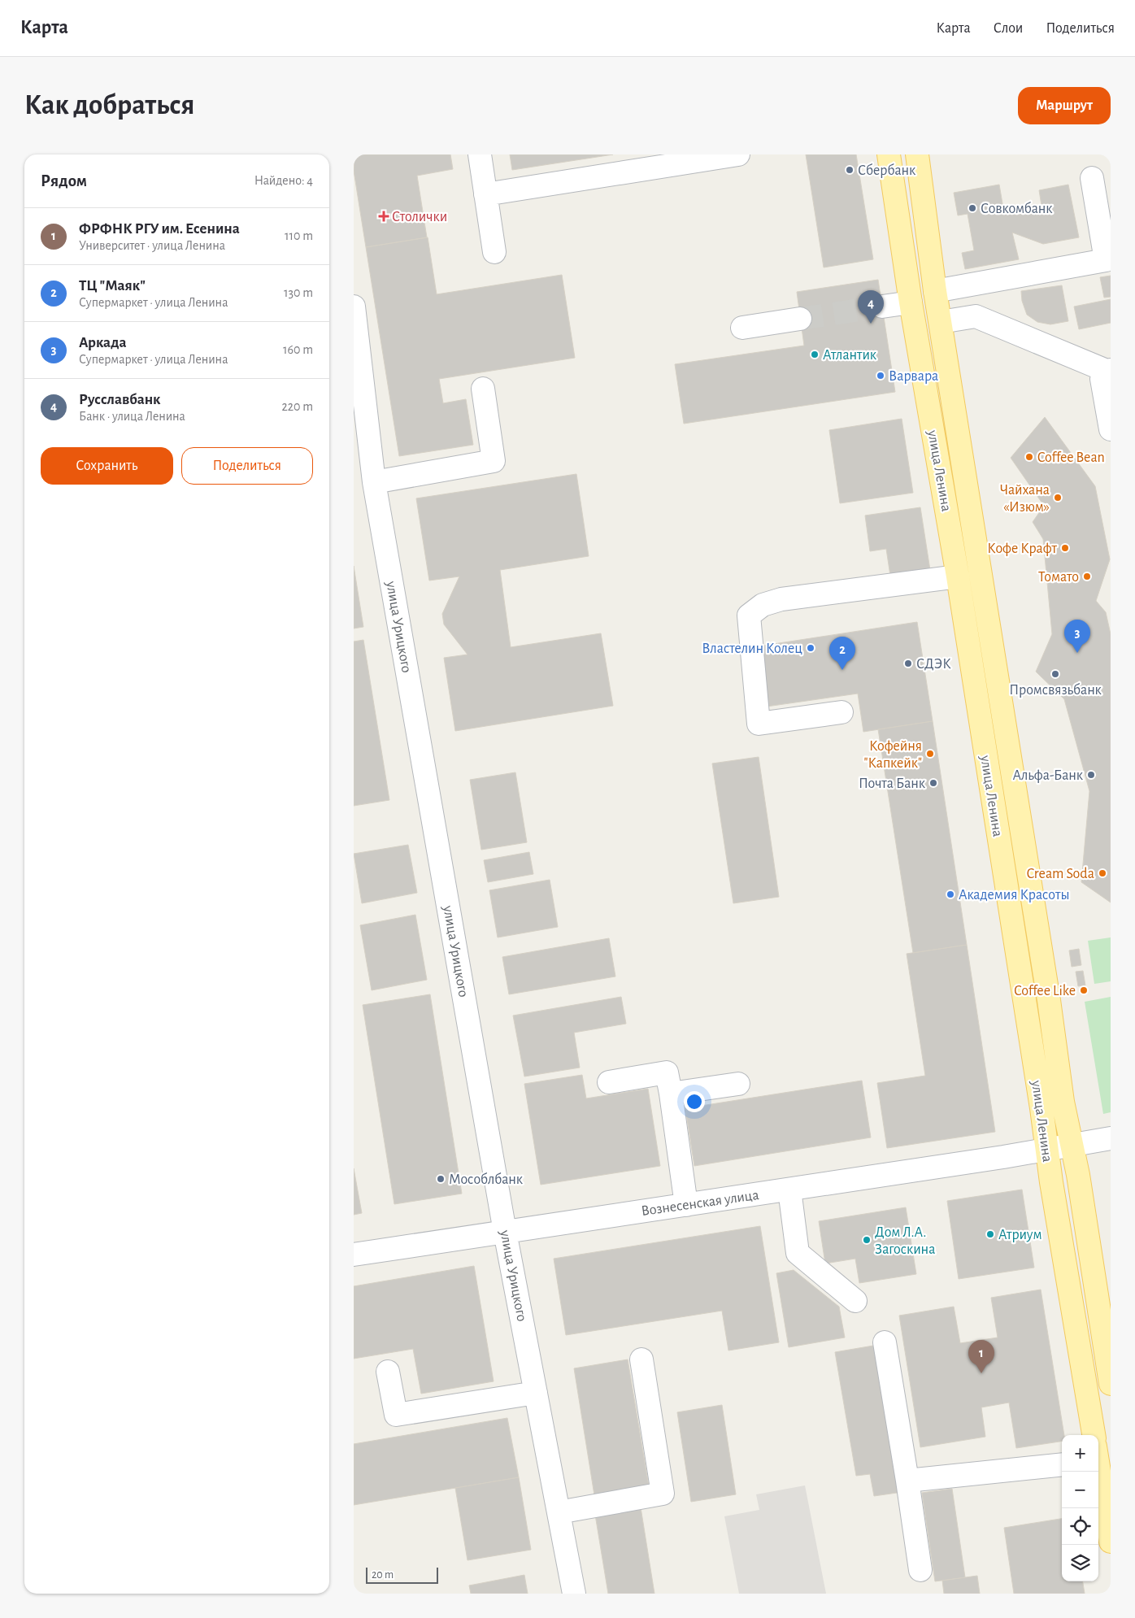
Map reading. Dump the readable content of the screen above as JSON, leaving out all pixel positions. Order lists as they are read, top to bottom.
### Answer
{
  "streets": {
    "main road": ["улица Ленина"],
    "street": ["улица Урицкого", "Вознесенская улица"]
  },
  "crossings": [
    ["улица Ленина", "Вознесенская улица"],
    ["улица Урицкого", "Вознесенская улица"]
  ],
  "places": {
    "other": [
      "Сбербанк",
      "Совкомбанк",
      "Атлантик",
      "Варвара",
      "Coffee Bean",
      "Чайхана «Изюм»",
      "Кофе Крафт",
      "Томато",
      "Властелин Колец",
      "СДЭК",
      "Промсвязьбанк",
      "Кофейня \"Капкейк\"",
      "Альфа-Банк",
      "Почта Банк",
      "Cream Soda",
      "Академия Красоты",
      "Coffee Like",
      "Мособлбанк",
      "Атриум",
      "Дом Л.А. Загоскина"
    ],
    "health": ["Столички"]
  },
  "scale_bar": "20 m",
  "page": {
    "header": "Карта",
    "nav": ["Карта", "Слои", "Поделиться"],
    "buttons": [
      "Маршрут",
      ["Сохранить", "Поделиться"]
    ],
    "title": "Как добраться",
    "heading": ["Рядом", "Найдено: 4"],
    "list": [
      {
        "mark": "1",
        "name": "ФРФНК РГУ им. Есенина",
        "note": "Университет · улица Ленина",
        "value": "110 m"
      },
      {
        "mark": "2",
        "name": "ТЦ \"Маяк\"",
        "note": "Супермаркет · улица Ленина",
        "value": "130 m"
      },
      {
        "mark": "3",
        "name": "Аркада",
        "note": "Супермаркет · улица Ленина",
        "value": "160 m"
      },
      {
        "mark": "4",
        "name": "Русславбанк",
        "note": "Банк · улица Ленина",
        "value": "220 m"
      }
    ],
    "pins": [
      "4",
      "3",
      "2",
      "1"
    ],
    "map_buttons": ["+", "−"],
    "scale": "20 m"
  }
}
